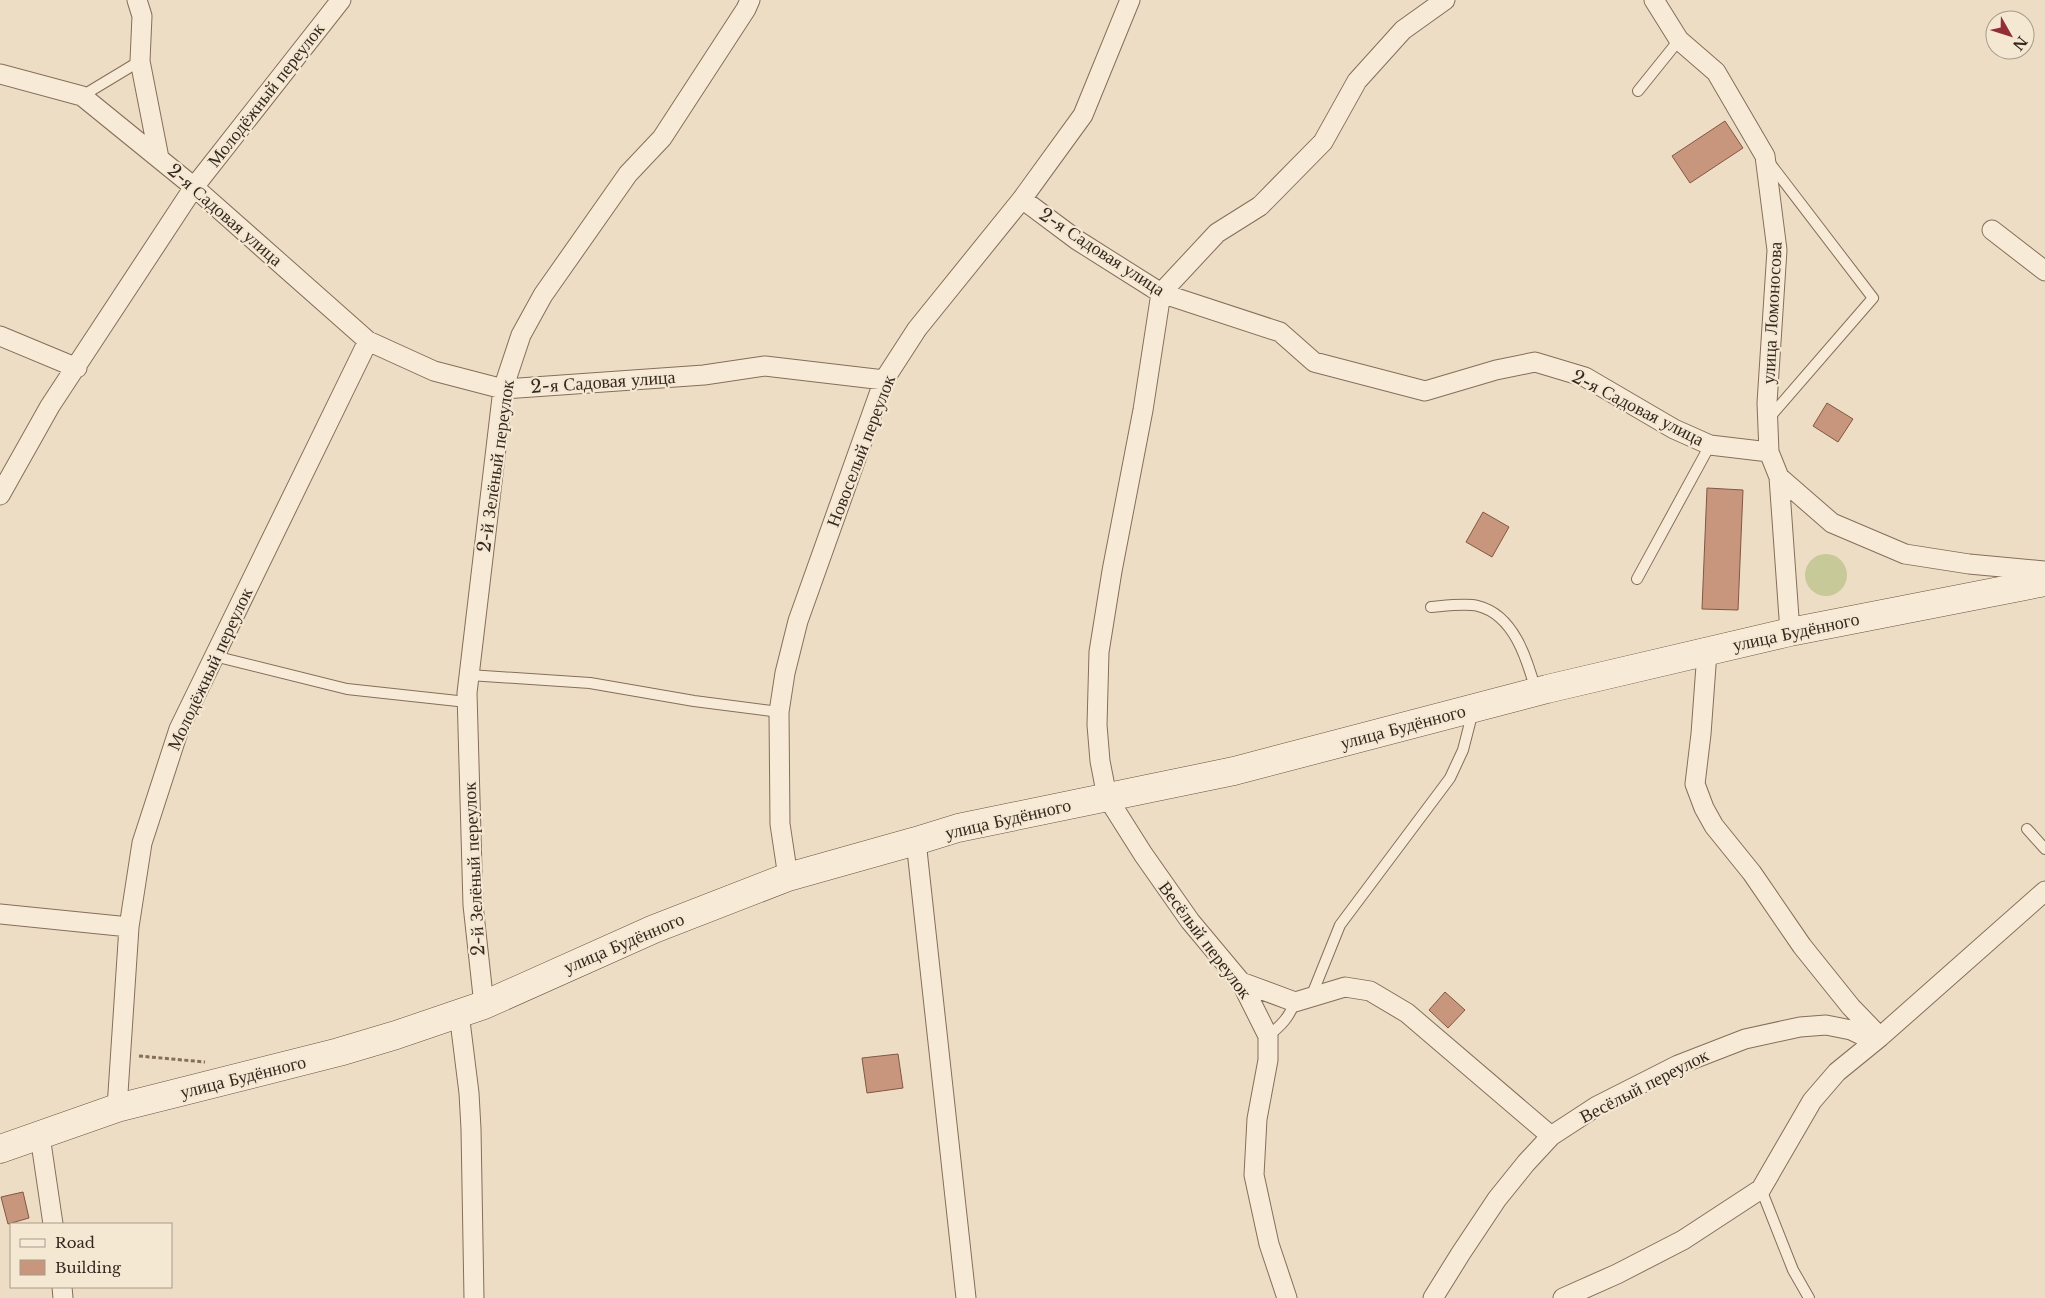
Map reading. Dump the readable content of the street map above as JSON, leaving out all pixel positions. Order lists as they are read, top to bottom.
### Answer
{
  "streets": {
    "main road": ["улица Будённого"],
    "street": [
      "Молодёжный переулок",
      "2-я Садовая улица",
      "улица Ломоносова",
      "Новоселый переулок",
      "2-й Зелёный переулок",
      "Весёлый переулок"
    ]
  },
  "crossings": [
    ["Молодёжный переулок", "2-я Садовая улица"],
    ["Молодёжный переулок", "улица Будённого"],
    ["2-я Садовая улица", "улица Ломоносова"],
    ["2-я Садовая улица", "Новоселый переулок"],
    ["2-я Садовая улица", "2-й Зелёный переулок"],
    ["2-я Садовая улица", "Весёлый переулок"],
    ["улица Ломоносова", "улица Будённого"],
    ["Новоселый переулок", "улица Будённого"],
    ["2-й Зелёный переулок", "улица Будённого"],
    ["улица Будённого", "Весёлый переулок"]
  ],
  "legend": ["Road", "Building"],
  "north": "bottom right"
}
